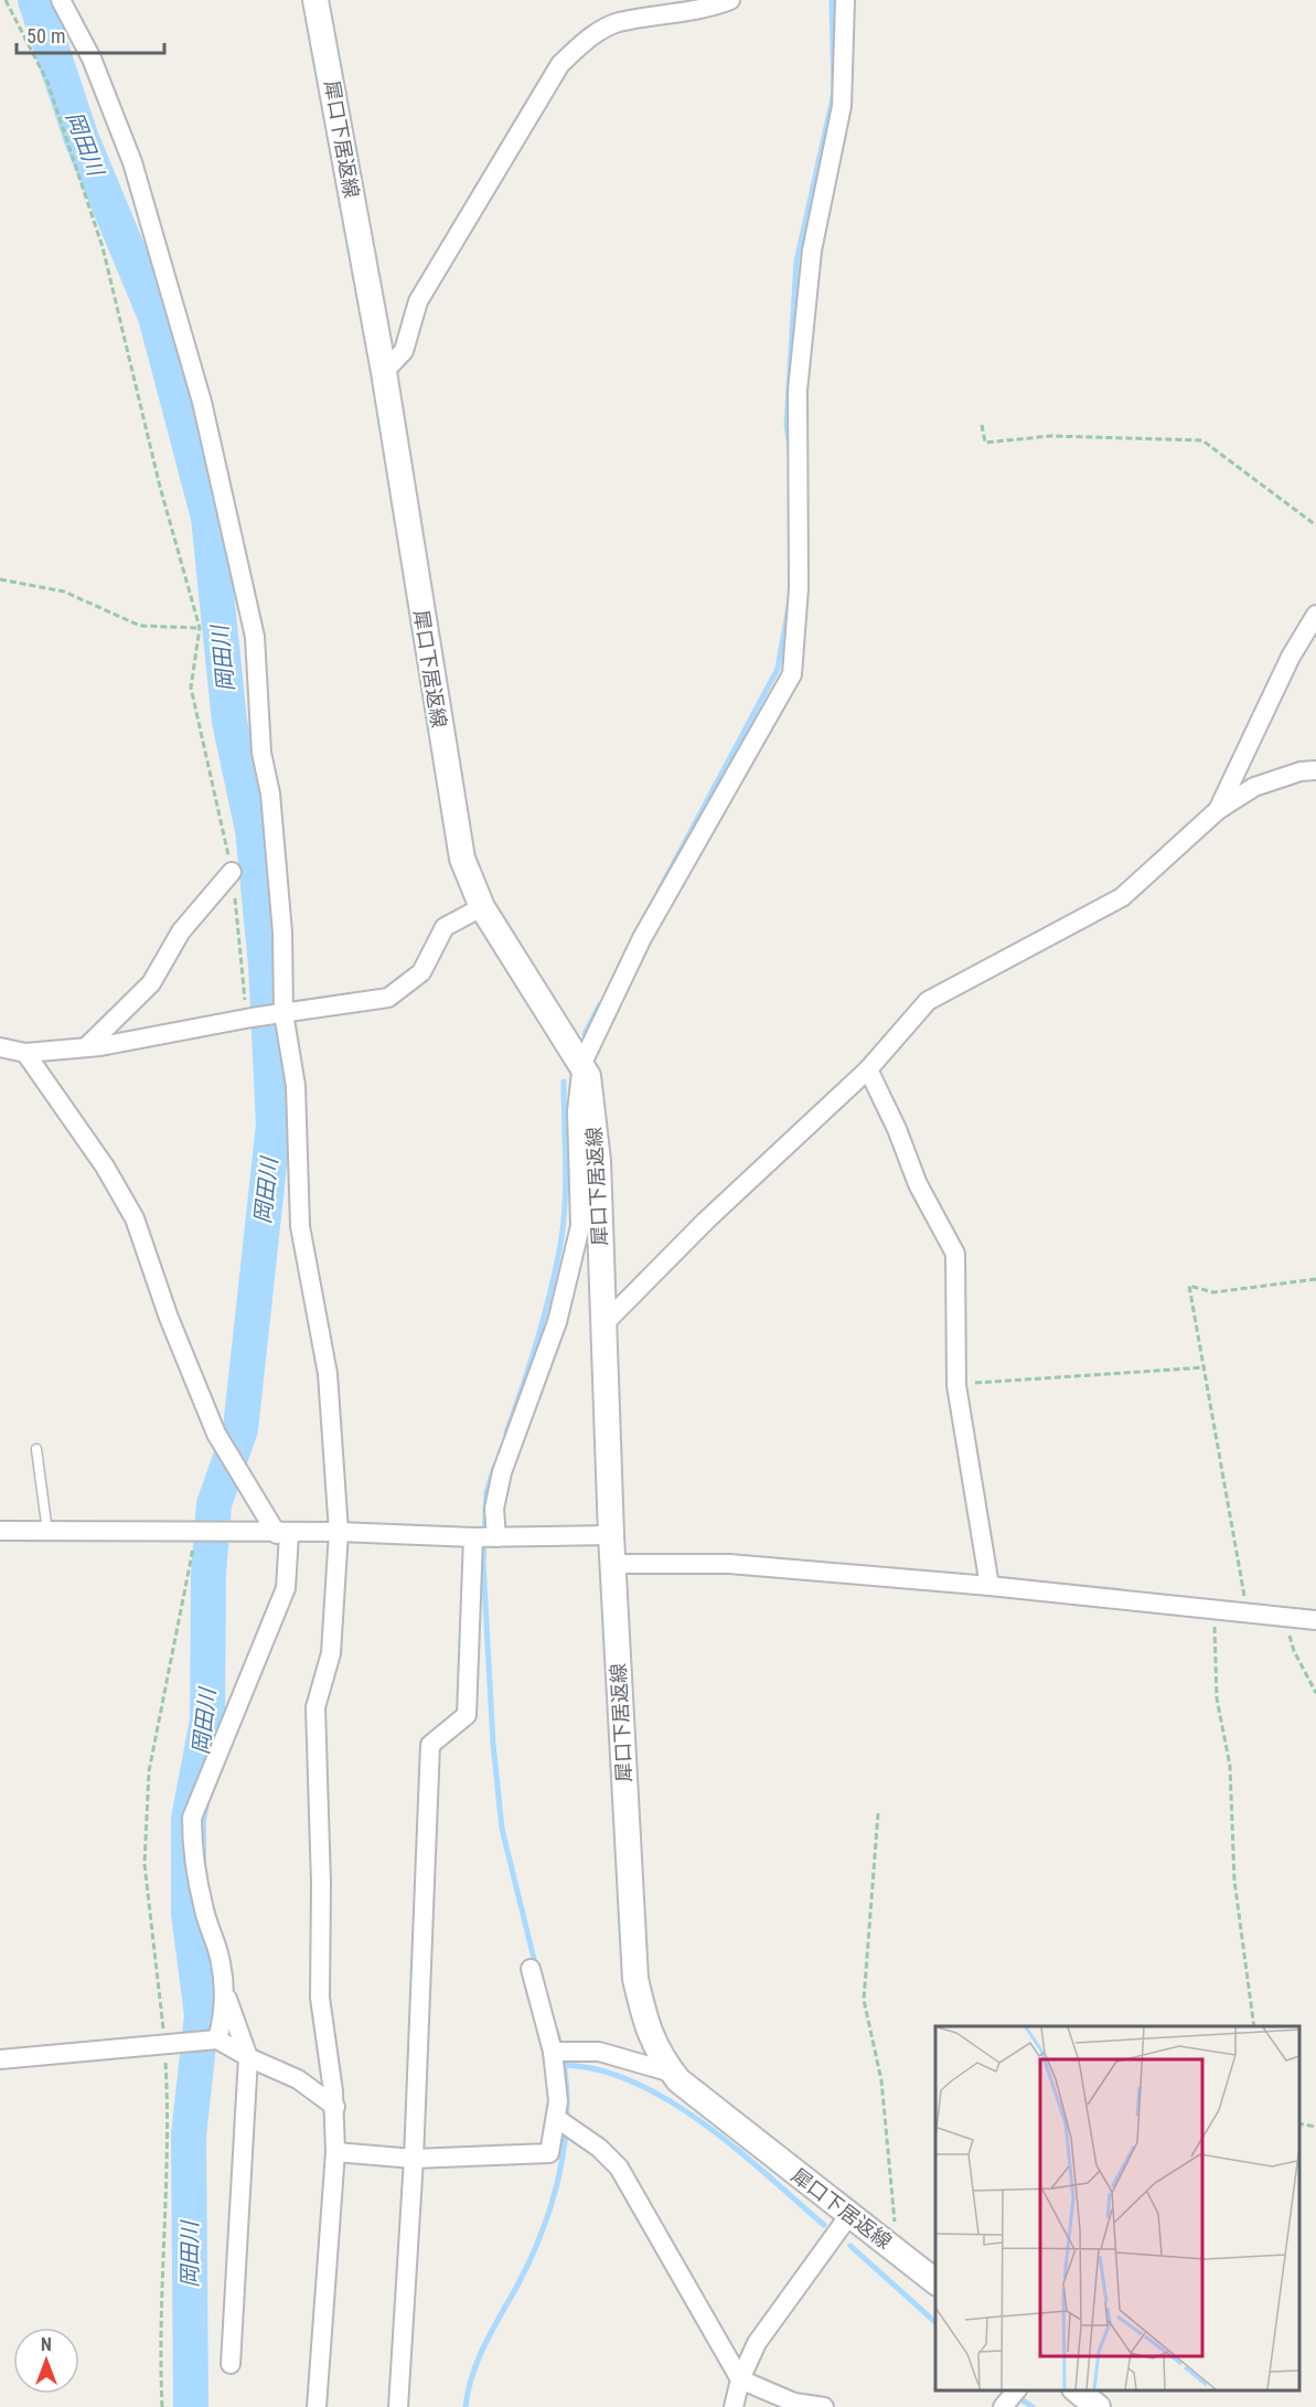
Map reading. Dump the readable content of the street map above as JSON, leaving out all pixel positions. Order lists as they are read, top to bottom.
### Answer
{
  "streets": {
    "main road": ["犀口下居返線"]
  },
  "water": ["岡田川"],
  "scale_bar": "50 m",
  "north": "top"
}
